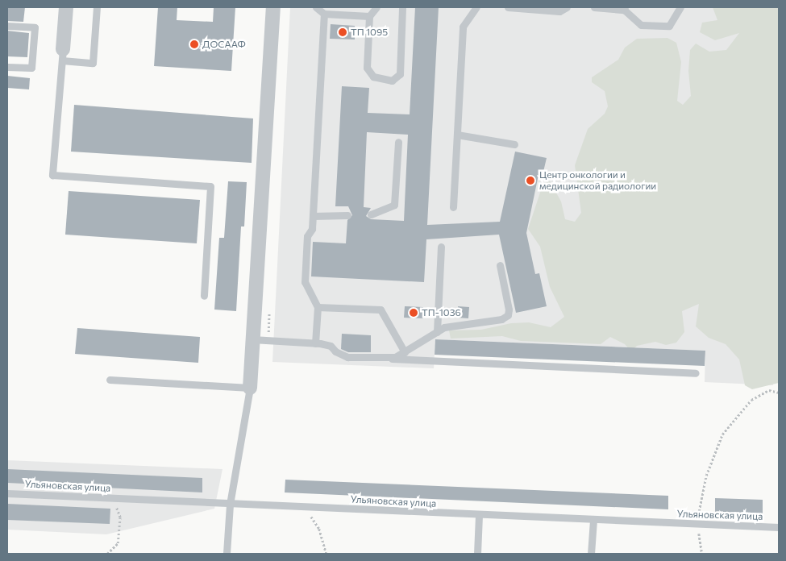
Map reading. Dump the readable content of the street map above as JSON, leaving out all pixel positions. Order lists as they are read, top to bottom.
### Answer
{
  "streets": {
    "lane": ["Ульяновская улица"]
  },
  "places": [
    "ТП 1095",
    "ДОСААФ",
    "Центр онкологии и медицинской радиологии",
    "ТП-1036"
  ]
}
